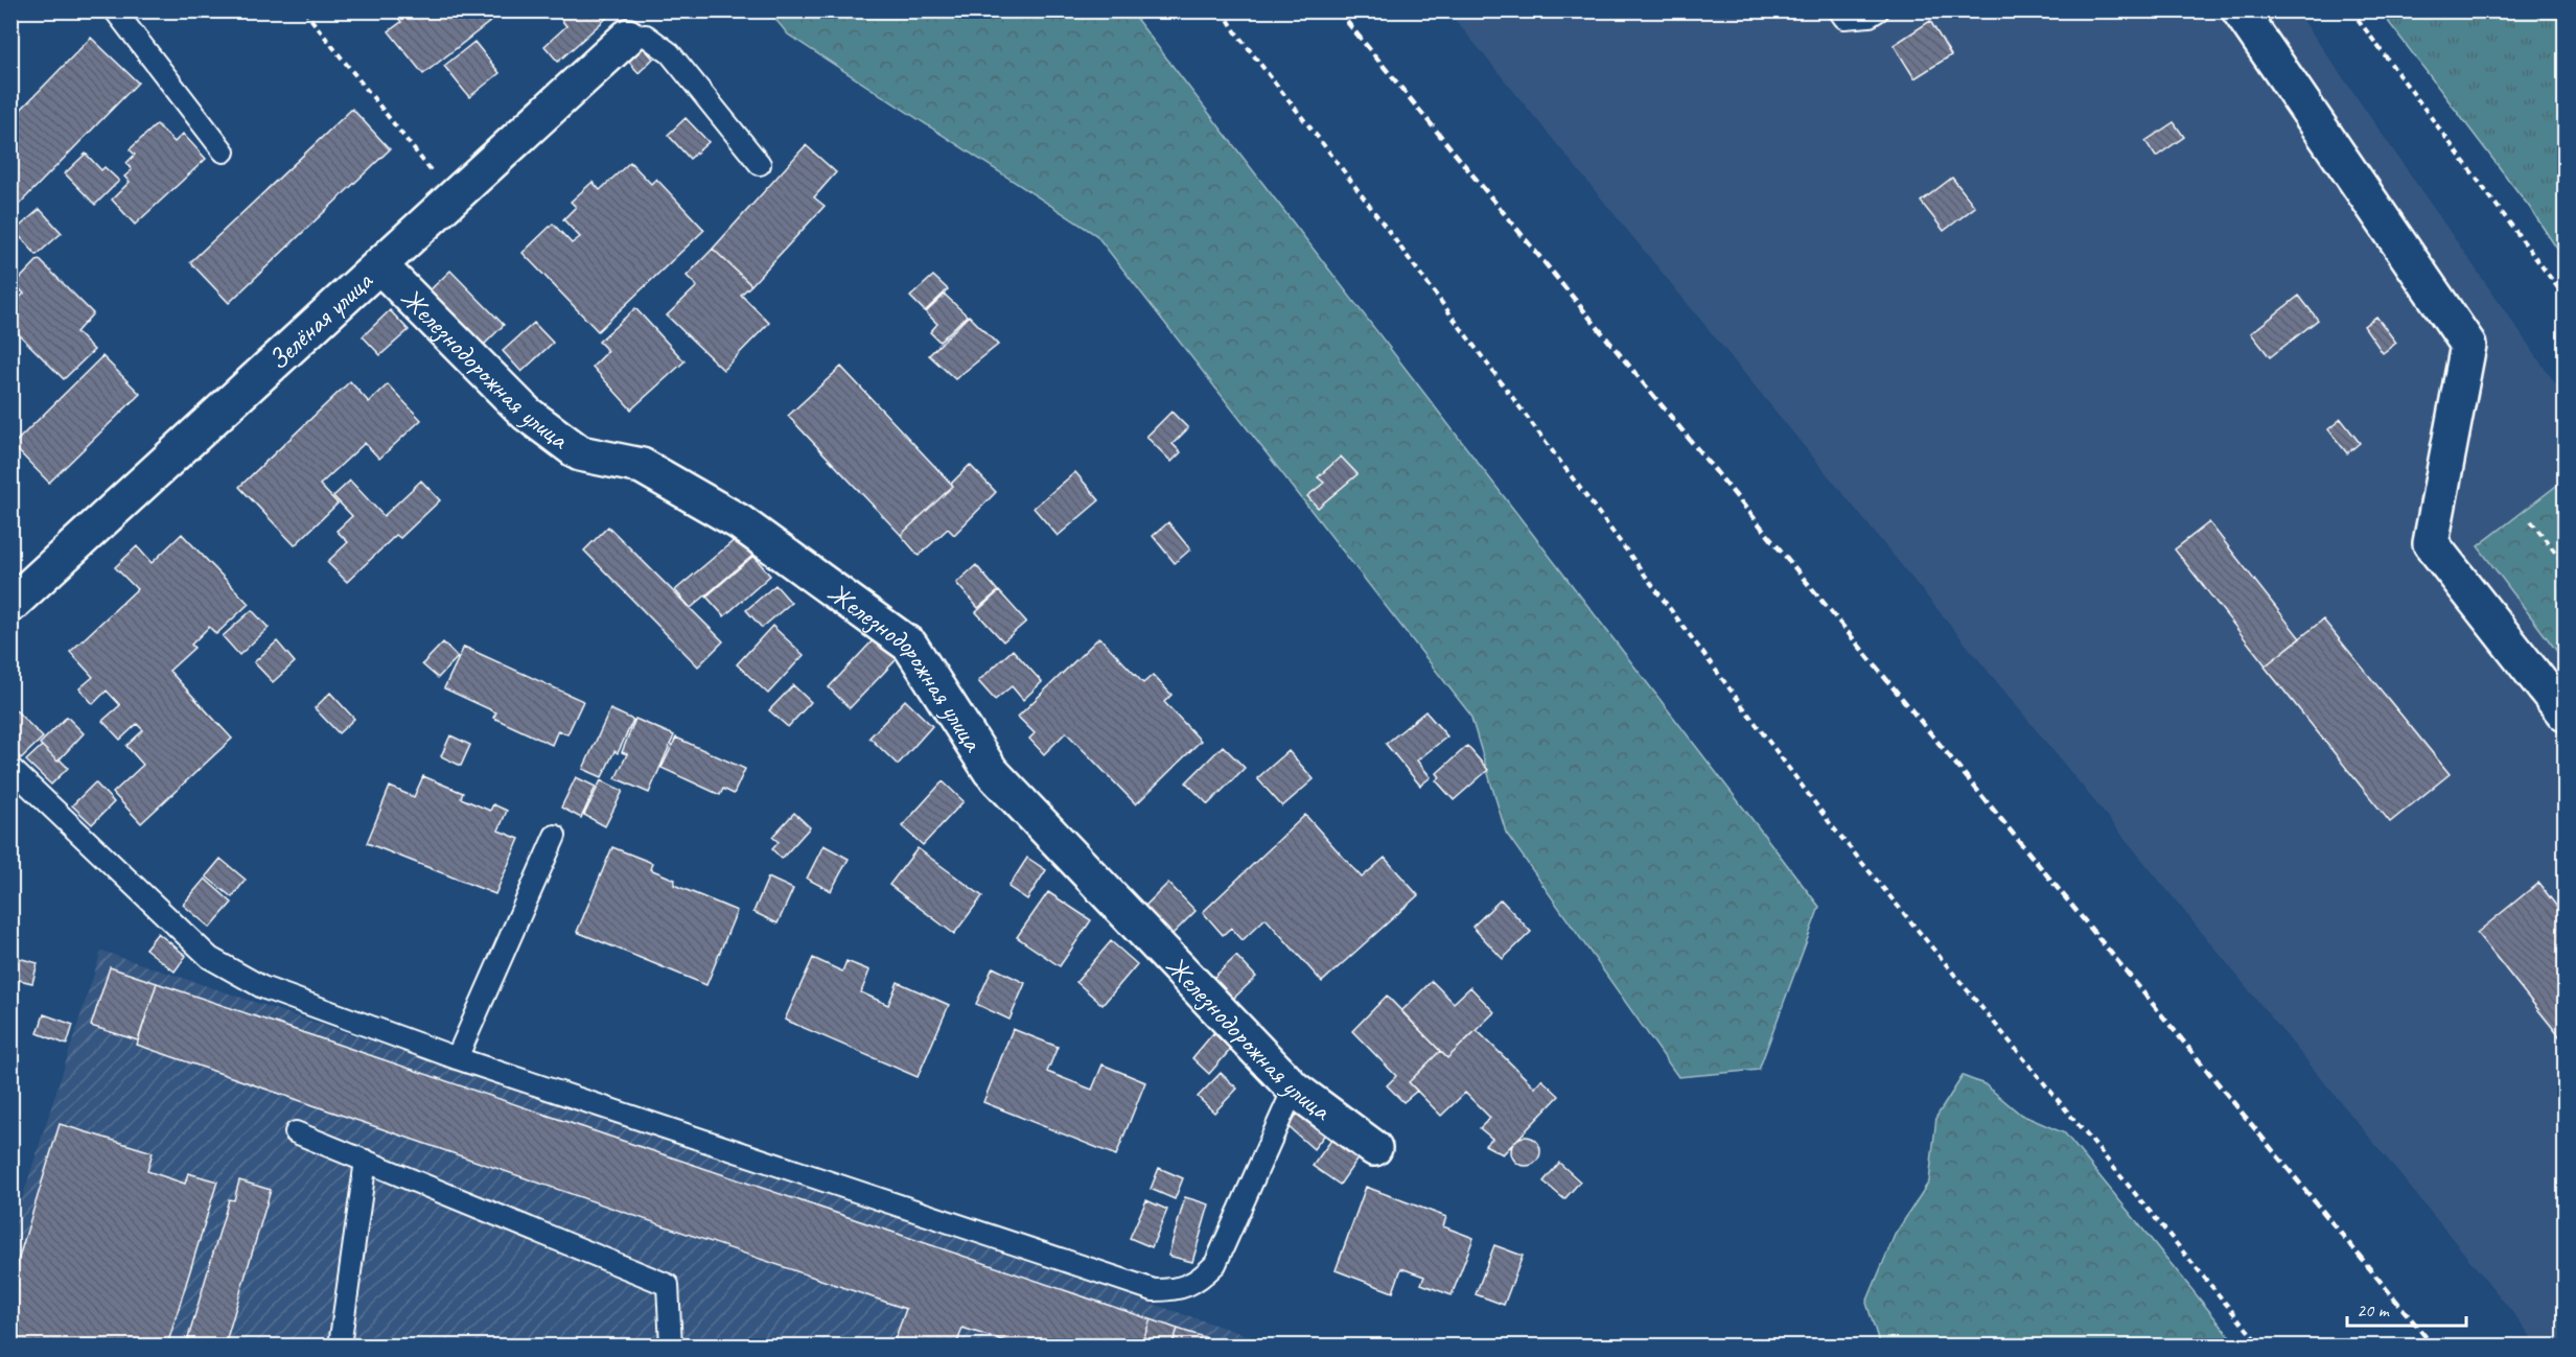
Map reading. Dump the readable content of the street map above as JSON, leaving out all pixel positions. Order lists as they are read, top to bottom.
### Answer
{
  "streets": {
    "street": ["Зелёная улица", "Железнодорожная улица"]
  },
  "crossings": [
    ["Зелёная улица", "Железнодорожная улица"]
  ],
  "scale_bar": "20 m"
}
